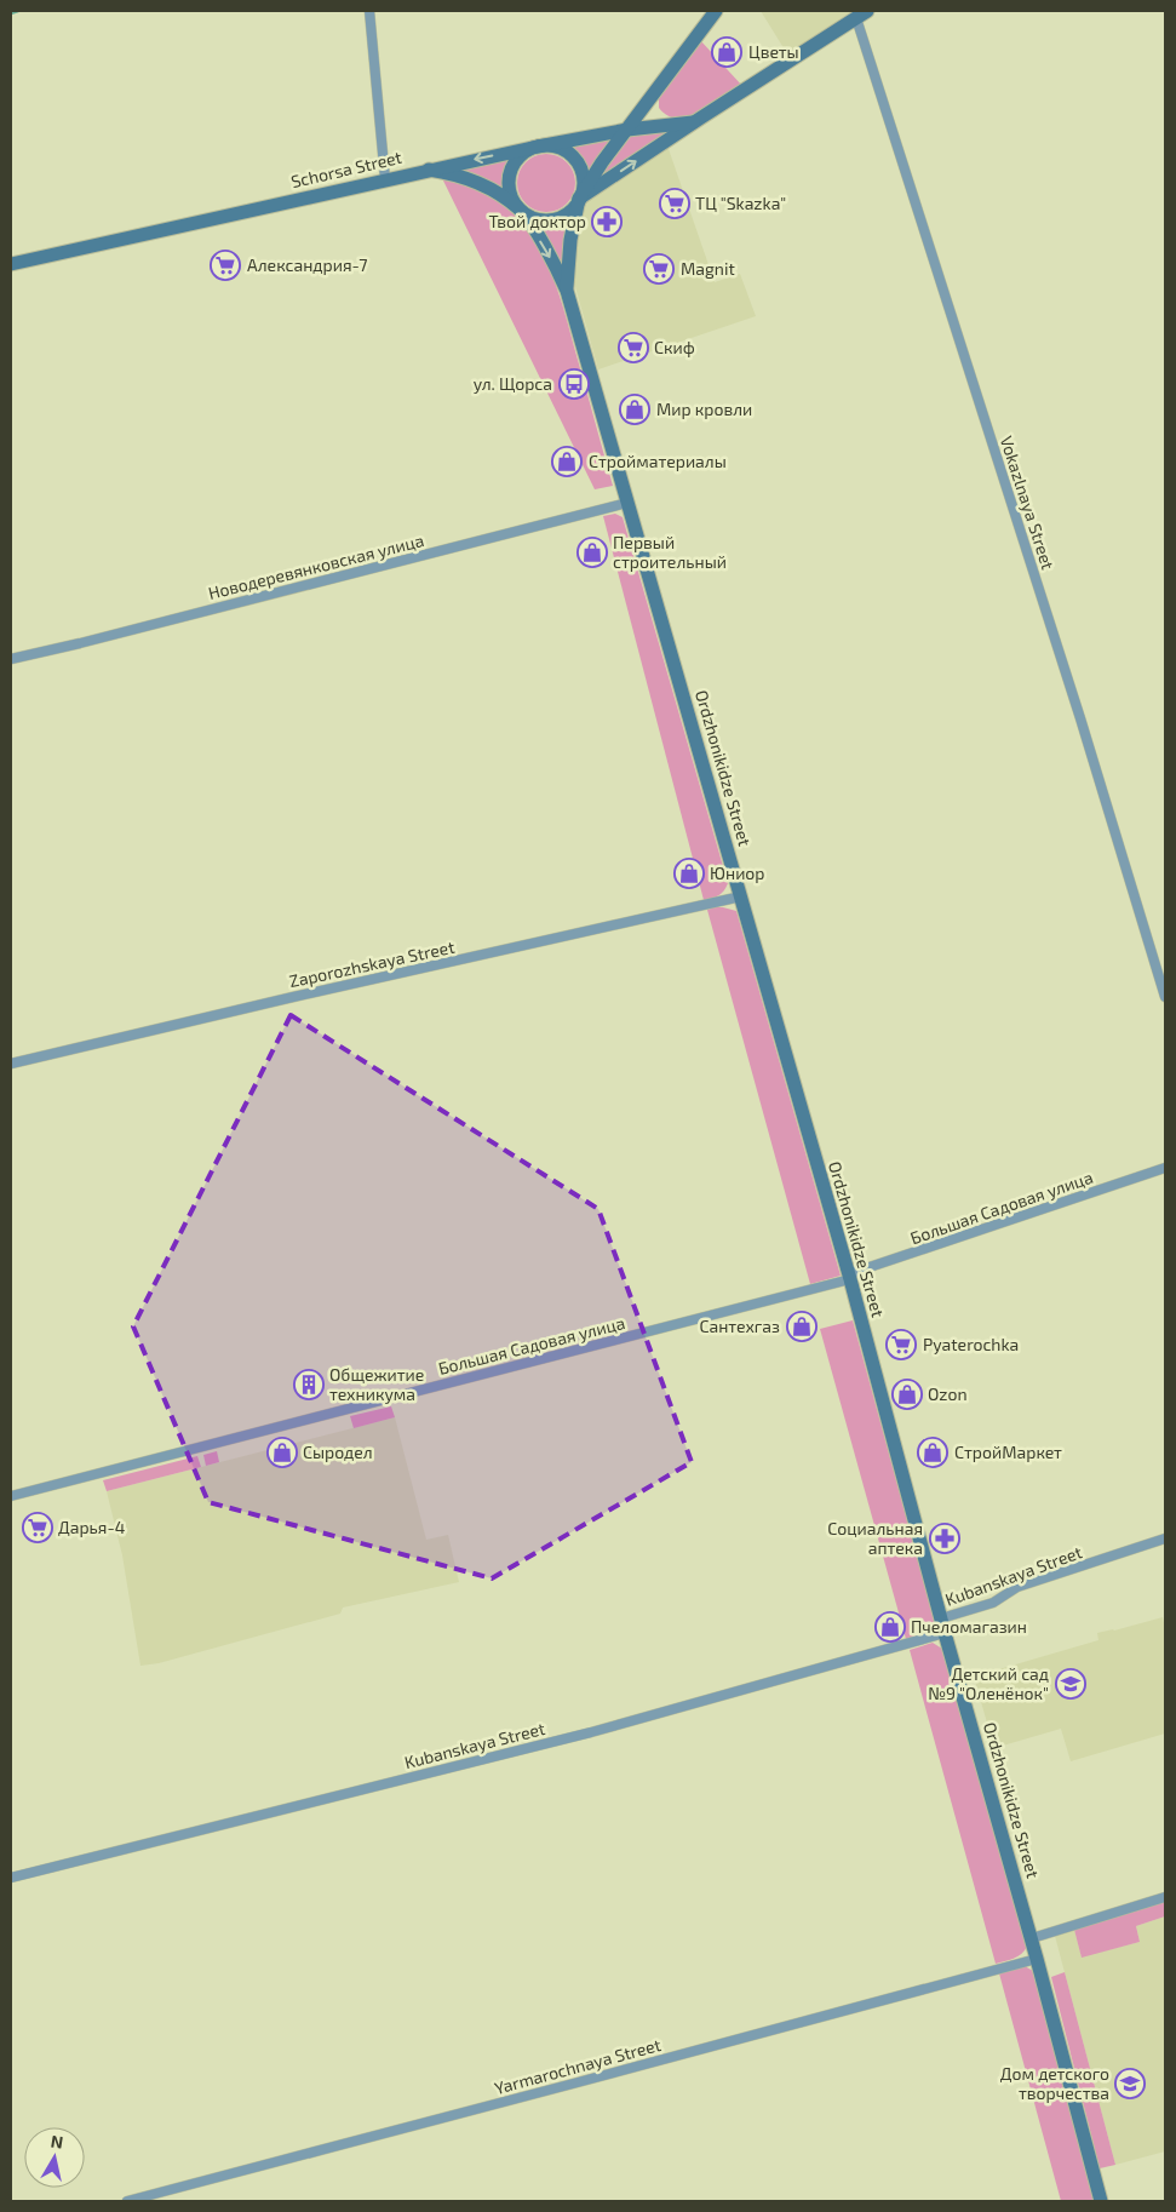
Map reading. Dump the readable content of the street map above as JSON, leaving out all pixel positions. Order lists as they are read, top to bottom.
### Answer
{
  "streets": {
    "main road": ["Schorsa Street", "Ordzhonikidze Street"],
    "street": [
      "Vokazlnaya Street",
      "Новодеревянковская улица",
      "Zaporozhskaya Street",
      "Большая Садовая улица",
      "Kubanskaya Street",
      "Yarmarochnaya Street"
    ]
  },
  "crossings": [
    ["Schorsa Street", "Vokazlnaya Street"],
    ["Новодеревянковская улица", "Ordzhonikidze Street"],
    ["Ordzhonikidze Street", "Zaporozhskaya Street"],
    ["Ordzhonikidze Street", "Большая Садовая улица"],
    ["Ordzhonikidze Street", "Kubanskaya Street"],
    ["Ordzhonikidze Street", "Yarmarochnaya Street"]
  ],
  "places": {
    "shop": [
      "Цветы",
      "Мир кровли",
      "Стройматериалы",
      "Первый строительный",
      "Юниор",
      "Сантехгаз",
      "Ozon",
      "Сыродел",
      "СтройМаркет",
      "Пчеломагазин"
    ],
    "supermarket": [
      "ТЦ \"Skazka\"",
      "Александрия-7",
      "Magnit",
      "Скиф",
      "Pyaterochka",
      "Дарья-4"
    ],
    "pharmacy": ["Твой доктор", "Социальная аптека"],
    "bus stop": ["ул. Щорса"],
    "building": ["Общежитие техникума"],
    "school or university": ["Детский сад №9 \"Оленёнок\"", "Дом детского творчества"]
  },
  "north": "top"
}
